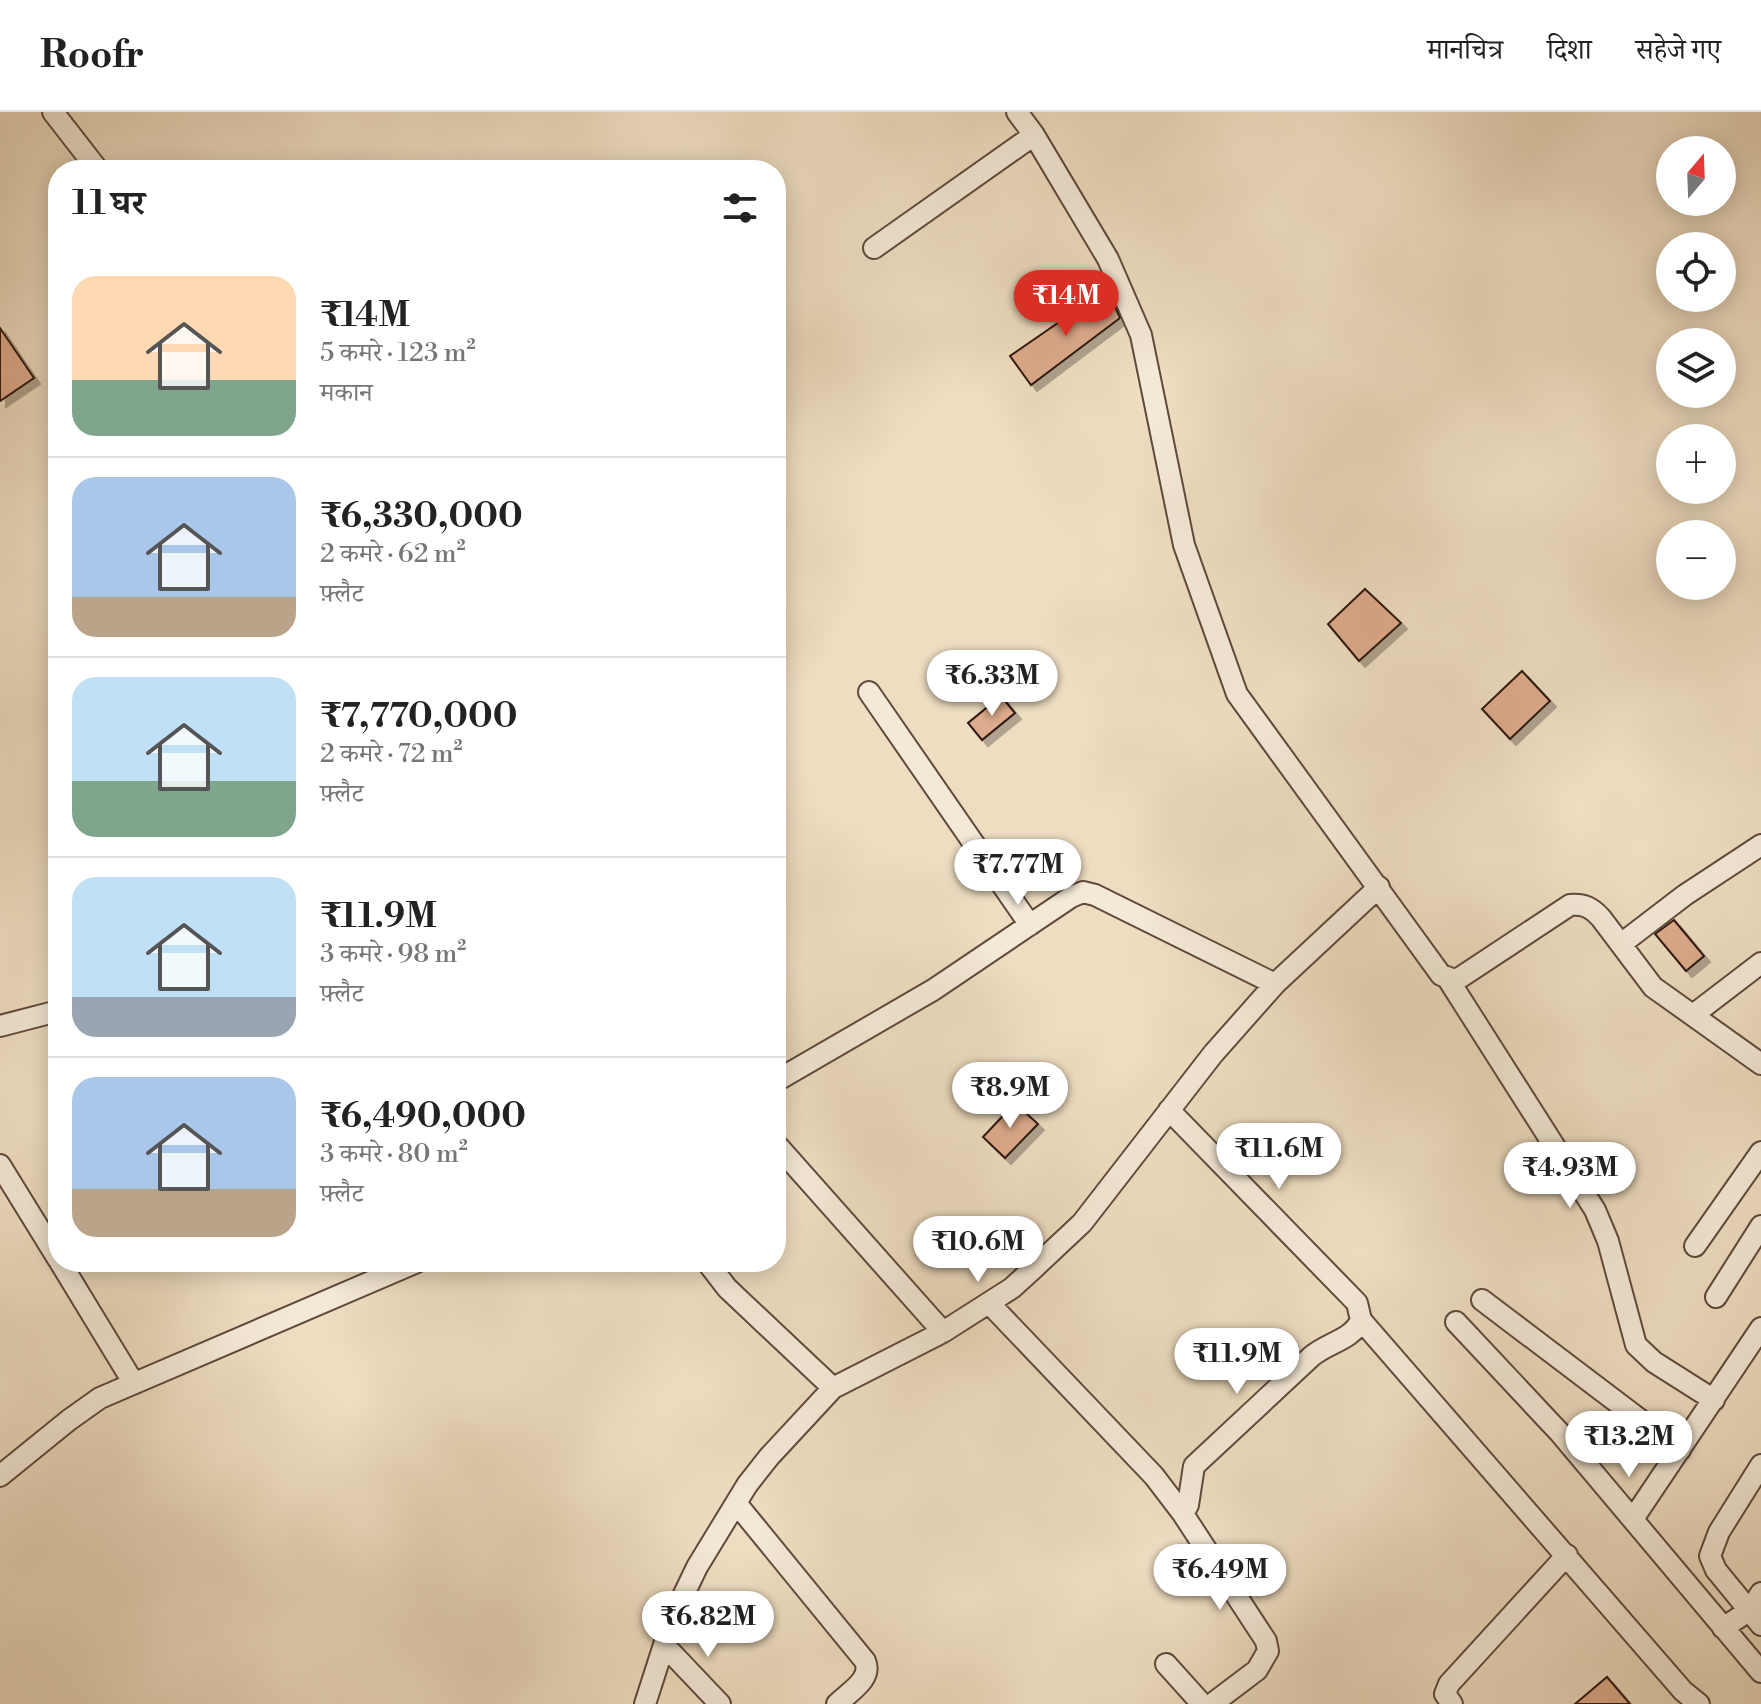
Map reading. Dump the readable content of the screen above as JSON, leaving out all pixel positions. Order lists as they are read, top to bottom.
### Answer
{
  "north": "top",
  "page": {
    "header": "Roofr",
    "nav": ["मानचित्र", "दिशा", "सहेजे गए"],
    "map_buttons": ["+", "−"],
    "heading": "11 घर",
    "list": [
      {
        "name": "₹14M",
        "note": "5 कमरे · 123 m² · मकान"
      },
      {
        "name": "₹6,330,000",
        "note": "2 कमरे · 62 m² · फ़्लैट"
      },
      {
        "name": "₹7,770,000",
        "note": "2 कमरे · 72 m² · फ़्लैट"
      },
      {
        "name": "₹11.9M",
        "note": "3 कमरे · 98 m² · फ़्लैट"
      },
      {
        "name": "₹6,490,000",
        "note": "3 कमरे · 80 m² · फ़्लैट"
      }
    ],
    "price": [
      "₹14M",
      "₹6.33M",
      "₹7.77M",
      "₹8.9M",
      "₹11.6M",
      "₹4.93M",
      "₹10.6M",
      "₹11.9M",
      "₹13.2M",
      "₹6.49M",
      "₹6.82M"
    ]
  }
}
